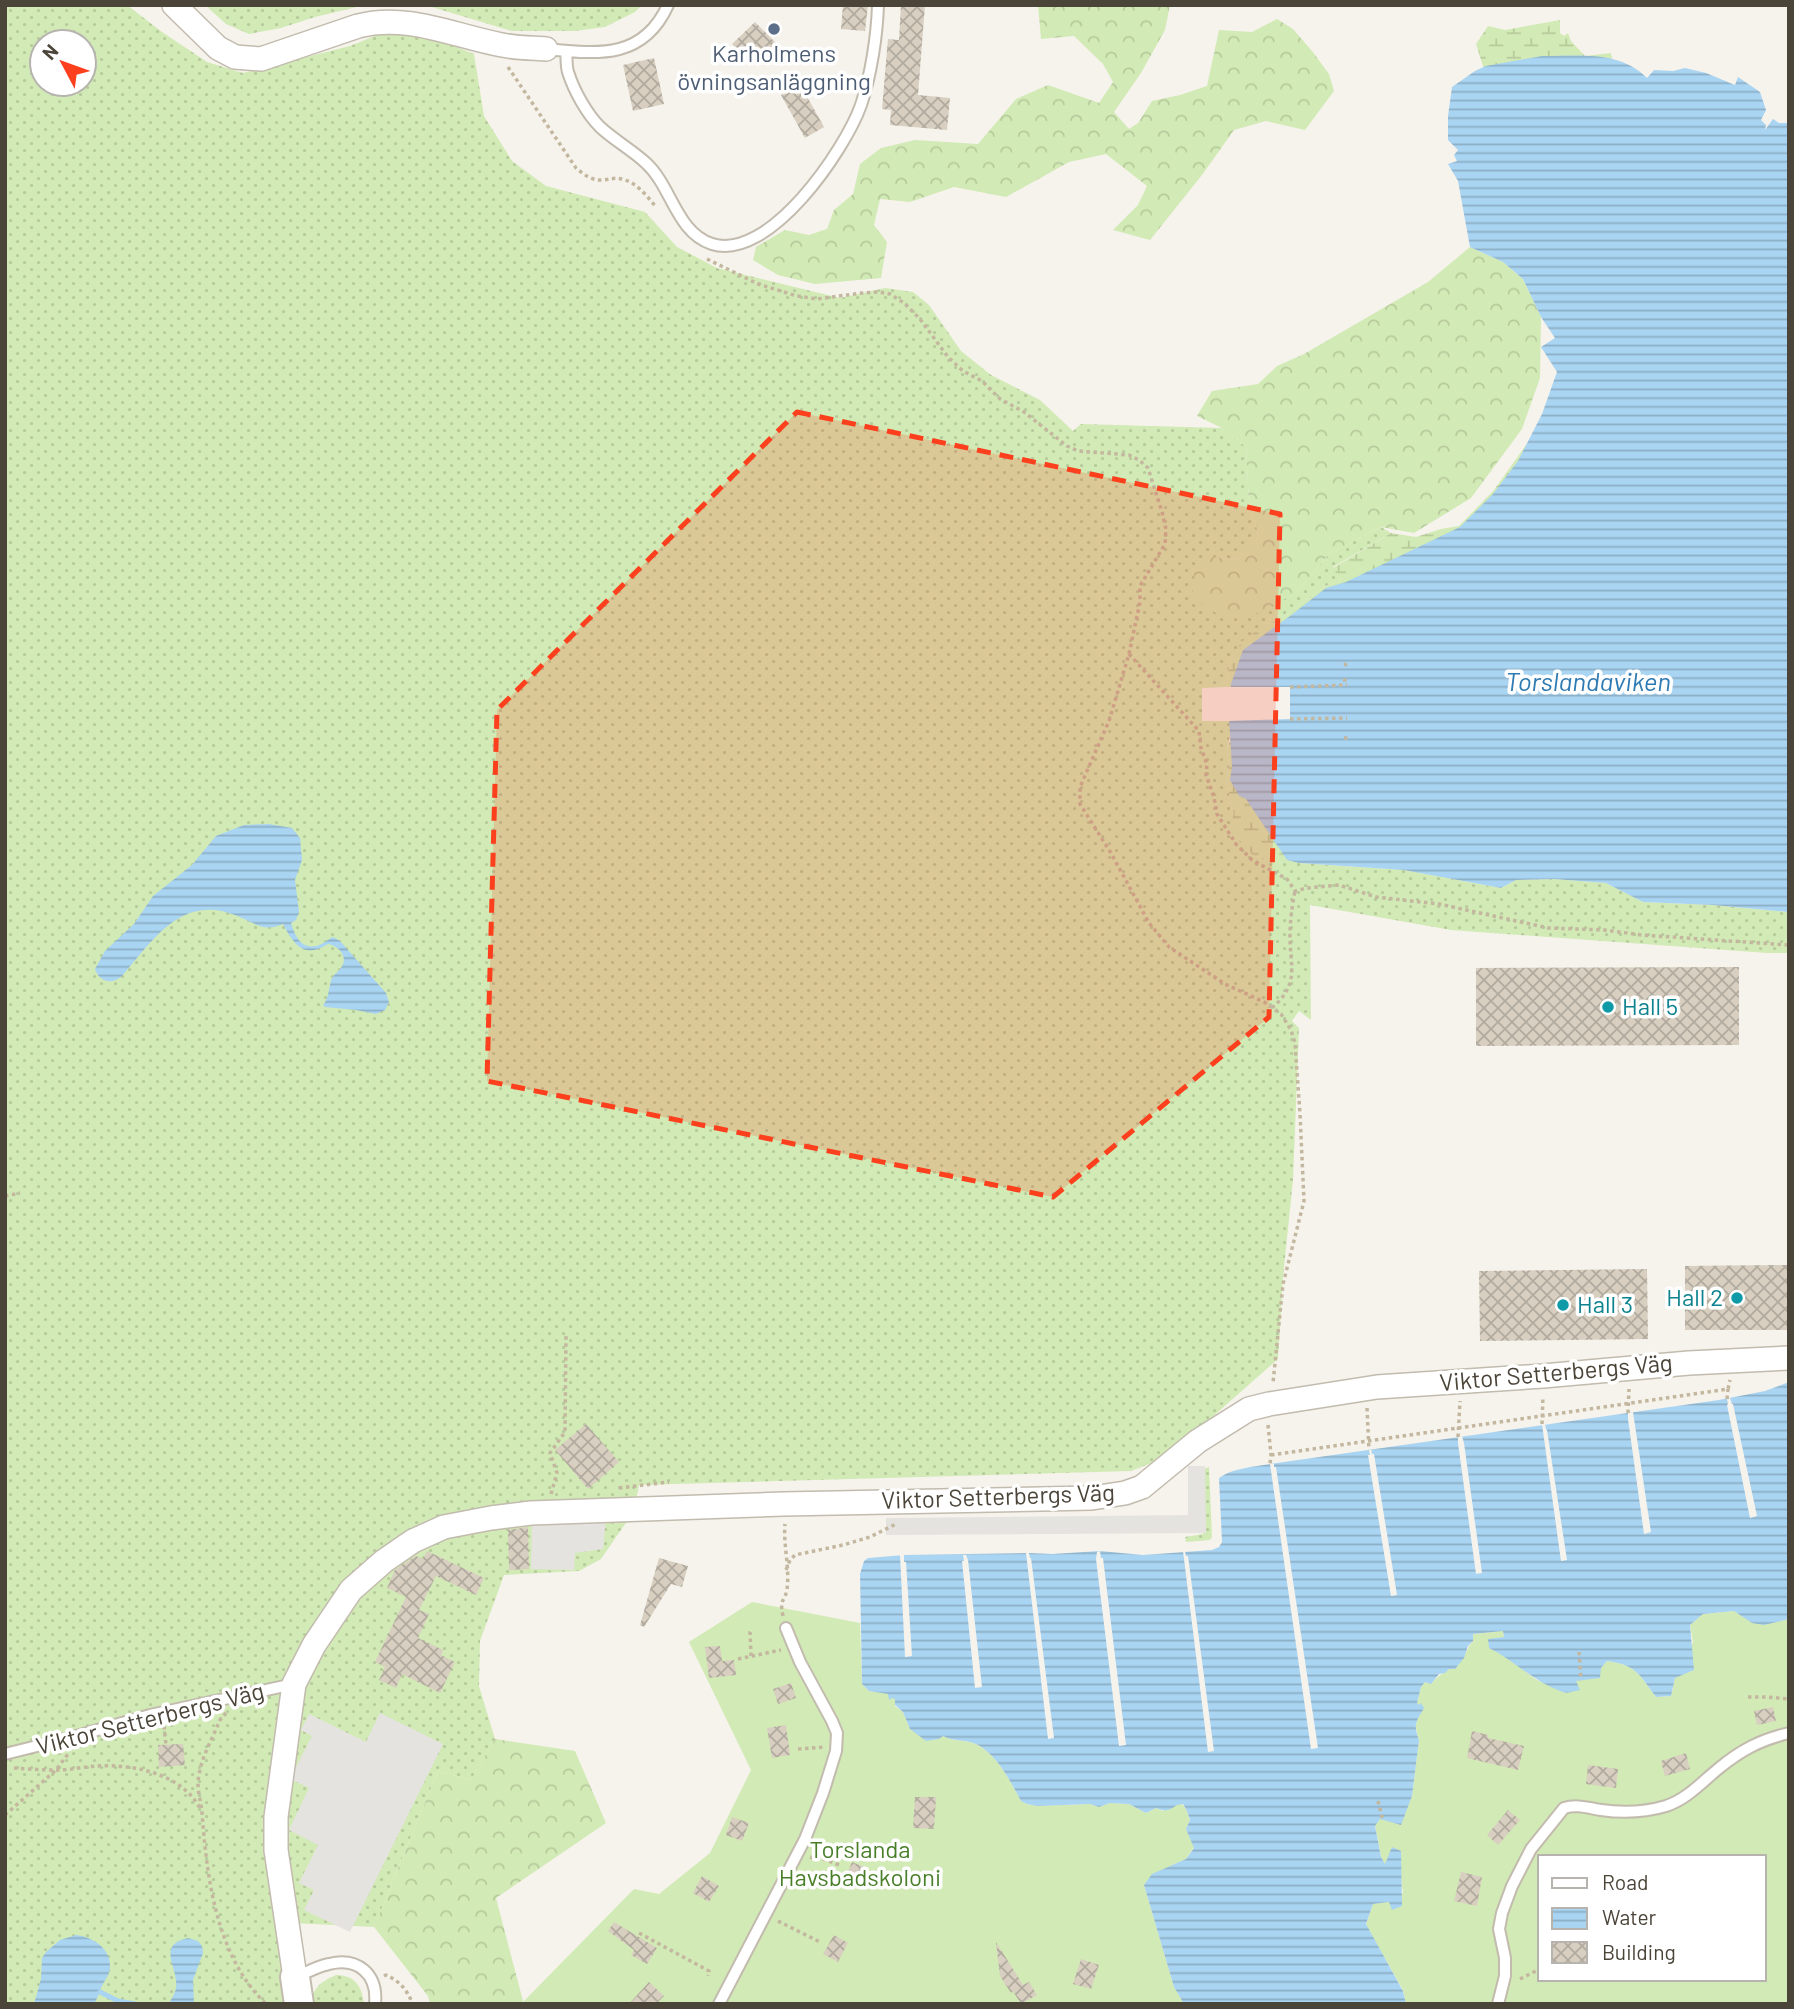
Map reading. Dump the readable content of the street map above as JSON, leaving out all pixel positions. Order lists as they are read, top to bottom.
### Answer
{
  "streets": {
    "street": ["Viktor Setterbergs Väg"]
  },
  "water": ["Torslandaviken"],
  "parks": ["Torslanda Havsbadskoloni"],
  "places": [
    "Karholmens övningsanläggning",
    "Hall 5",
    "Hall 2",
    "Hall 3"
  ],
  "legend": ["Road", "Water", "Building"],
  "north": "top left"
}
